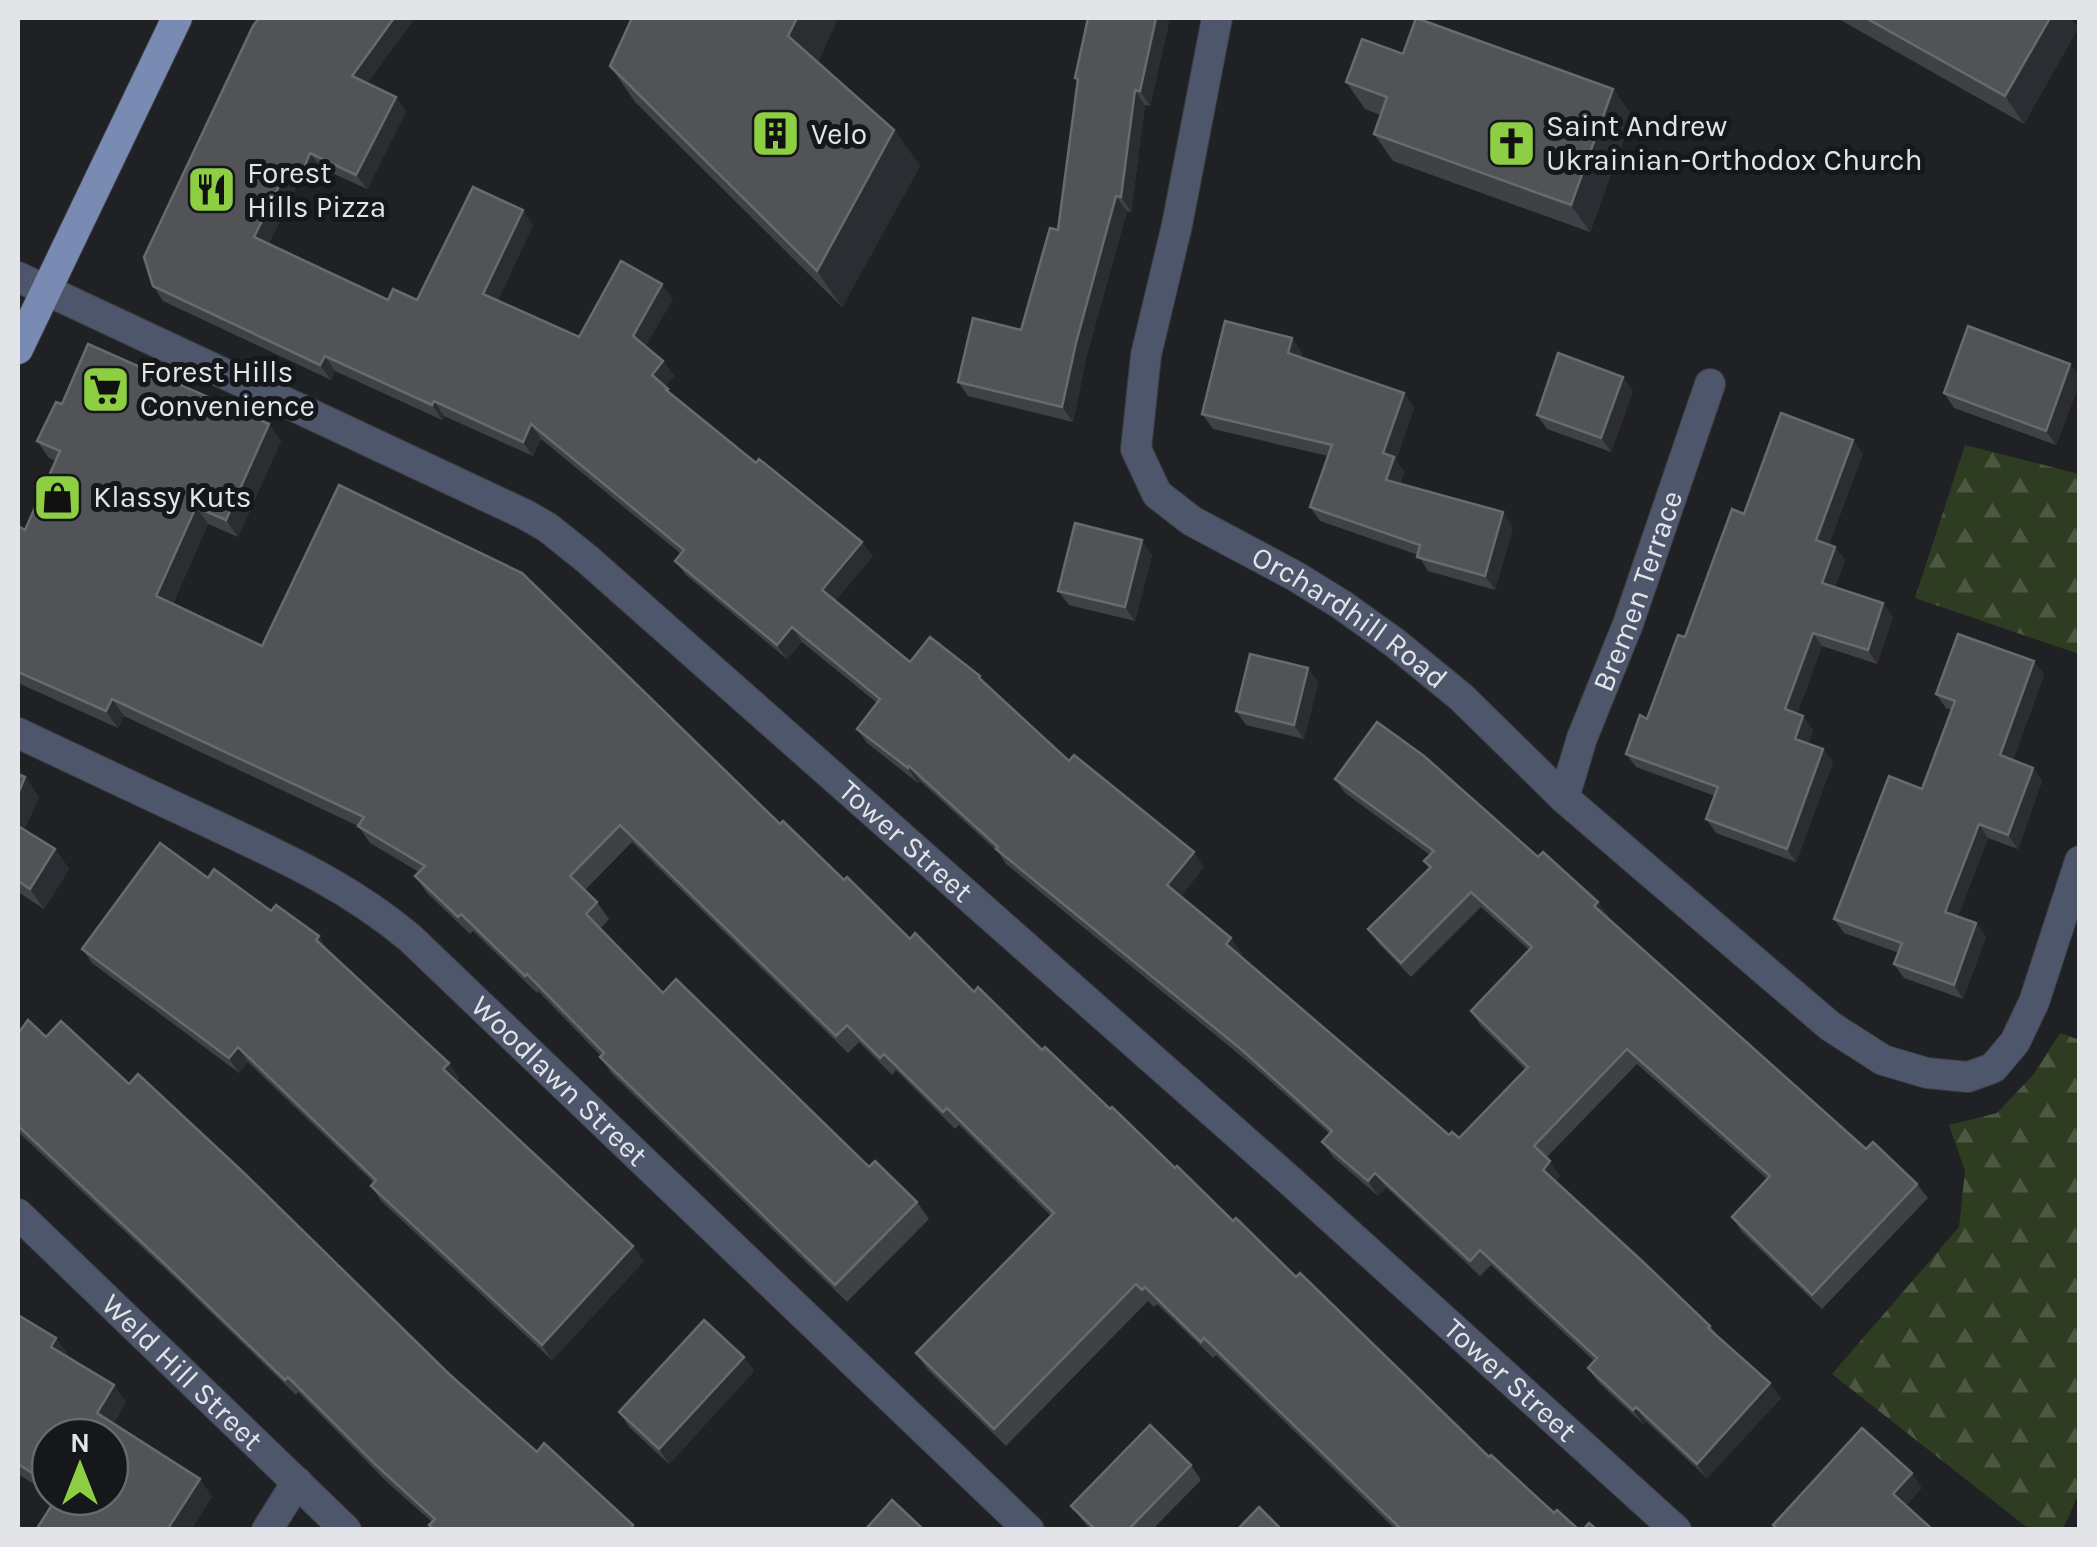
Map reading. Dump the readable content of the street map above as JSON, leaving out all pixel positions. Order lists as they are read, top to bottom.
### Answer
{
  "streets": {
    "street": [
      "Bremen Terrace",
      "Orchardhill Road",
      "Tower Street",
      "Woodlawn Street",
      "Weld Hill Street"
    ]
  },
  "crossings": [
    ["Bremen Terrace", "Orchardhill Road"]
  ],
  "places": {
    "building": ["Velo"],
    "church": ["Saint Andrew Ukrainian-Orthodox Church"],
    "restaurant": ["Forest Hills Pizza"],
    "supermarket": ["Forest Hills Convenience"],
    "shop": ["Klassy Kuts"]
  },
  "north": "top"
}
